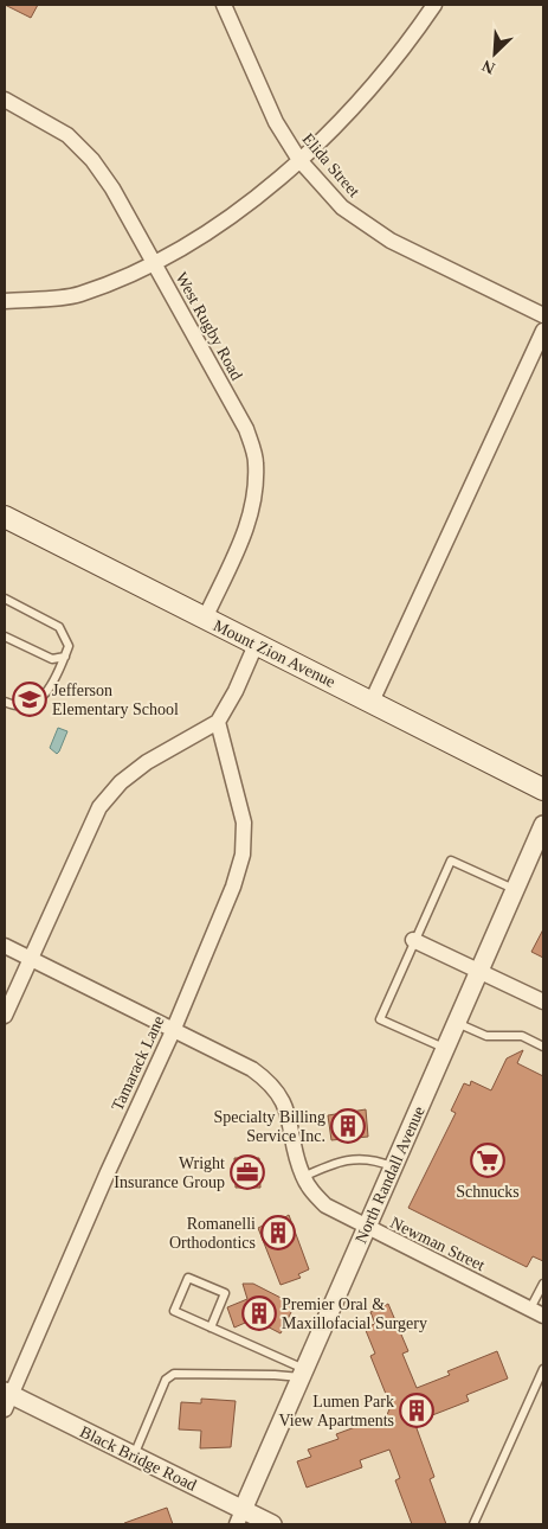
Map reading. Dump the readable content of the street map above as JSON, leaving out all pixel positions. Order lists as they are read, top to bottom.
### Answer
{
  "streets": {
    "main road": ["Mount Zion Avenue"],
    "street": [
      "Elida Street",
      "West Rugby Road",
      "Tamarack Lane",
      "North Randall Avenue",
      "Newman Street",
      "Black Bridge Road"
    ]
  },
  "crossings": [
    ["West Rugby Road", "Mount Zion Avenue"],
    ["Tamarack Lane", "Newman Street"],
    ["Tamarack Lane", "Black Bridge Road"],
    ["North Randall Avenue", "Newman Street"],
    ["North Randall Avenue", "Black Bridge Road"]
  ],
  "places": {
    "school or university": ["Jefferson Elementary School"],
    "building": [
      "Specialty Billing Service Inc.",
      "Romanelli Orthodontics",
      "Premier Oral & Maxillofacial Surgery",
      "Lumen Park View Apartments"
    ],
    "supermarket": ["Schnucks"],
    "office": ["Wright Insurance Group"]
  },
  "north": "bottom left"
}
